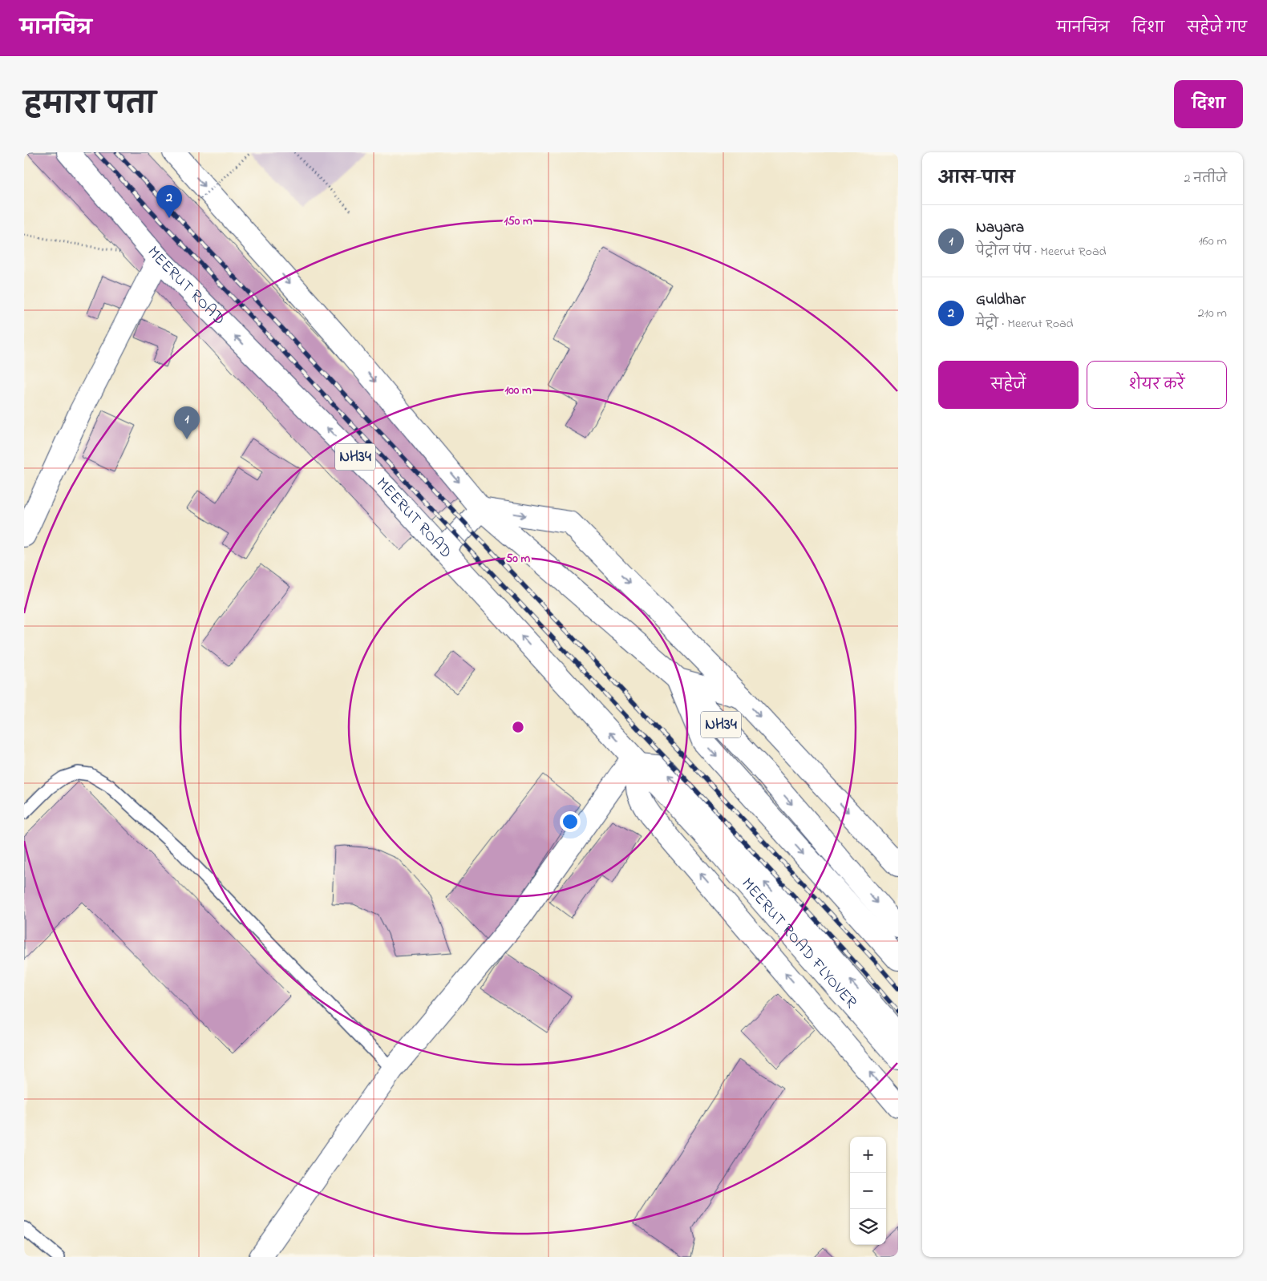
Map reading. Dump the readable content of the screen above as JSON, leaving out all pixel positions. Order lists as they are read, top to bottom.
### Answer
{
  "streets": {
    "main road": ["MEERUT ROAD", "NH34", "MEERUT ROAD FLYOVER"]
  },
  "crossings": [
    ["MEERUT ROAD", "MEERUT ROAD FLYOVER"]
  ],
  "page": {
    "header": "मानचित्र",
    "nav": ["मानचित्र", "दिशा", "सहेजे गए"],
    "title": "हमारा पता",
    "buttons": [
      "दिशा",
      ["सहेजें", "शेयर करें"]
    ],
    "heading": ["आस-पास", "2 नतीजे"],
    "pins": ["2", "1"],
    "list": [
      {
        "mark": "1",
        "name": "Nayara",
        "note": "पेट्रोल पंप · Meerut Road",
        "value": "160 m"
      },
      {
        "mark": "2",
        "name": "Guldhar",
        "note": "मेट्रो · Meerut Road",
        "value": "210 m"
      }
    ],
    "map_buttons": ["+", "−"]
  },
  "rings": ["150 m", "100 m", "50 m"]
}
